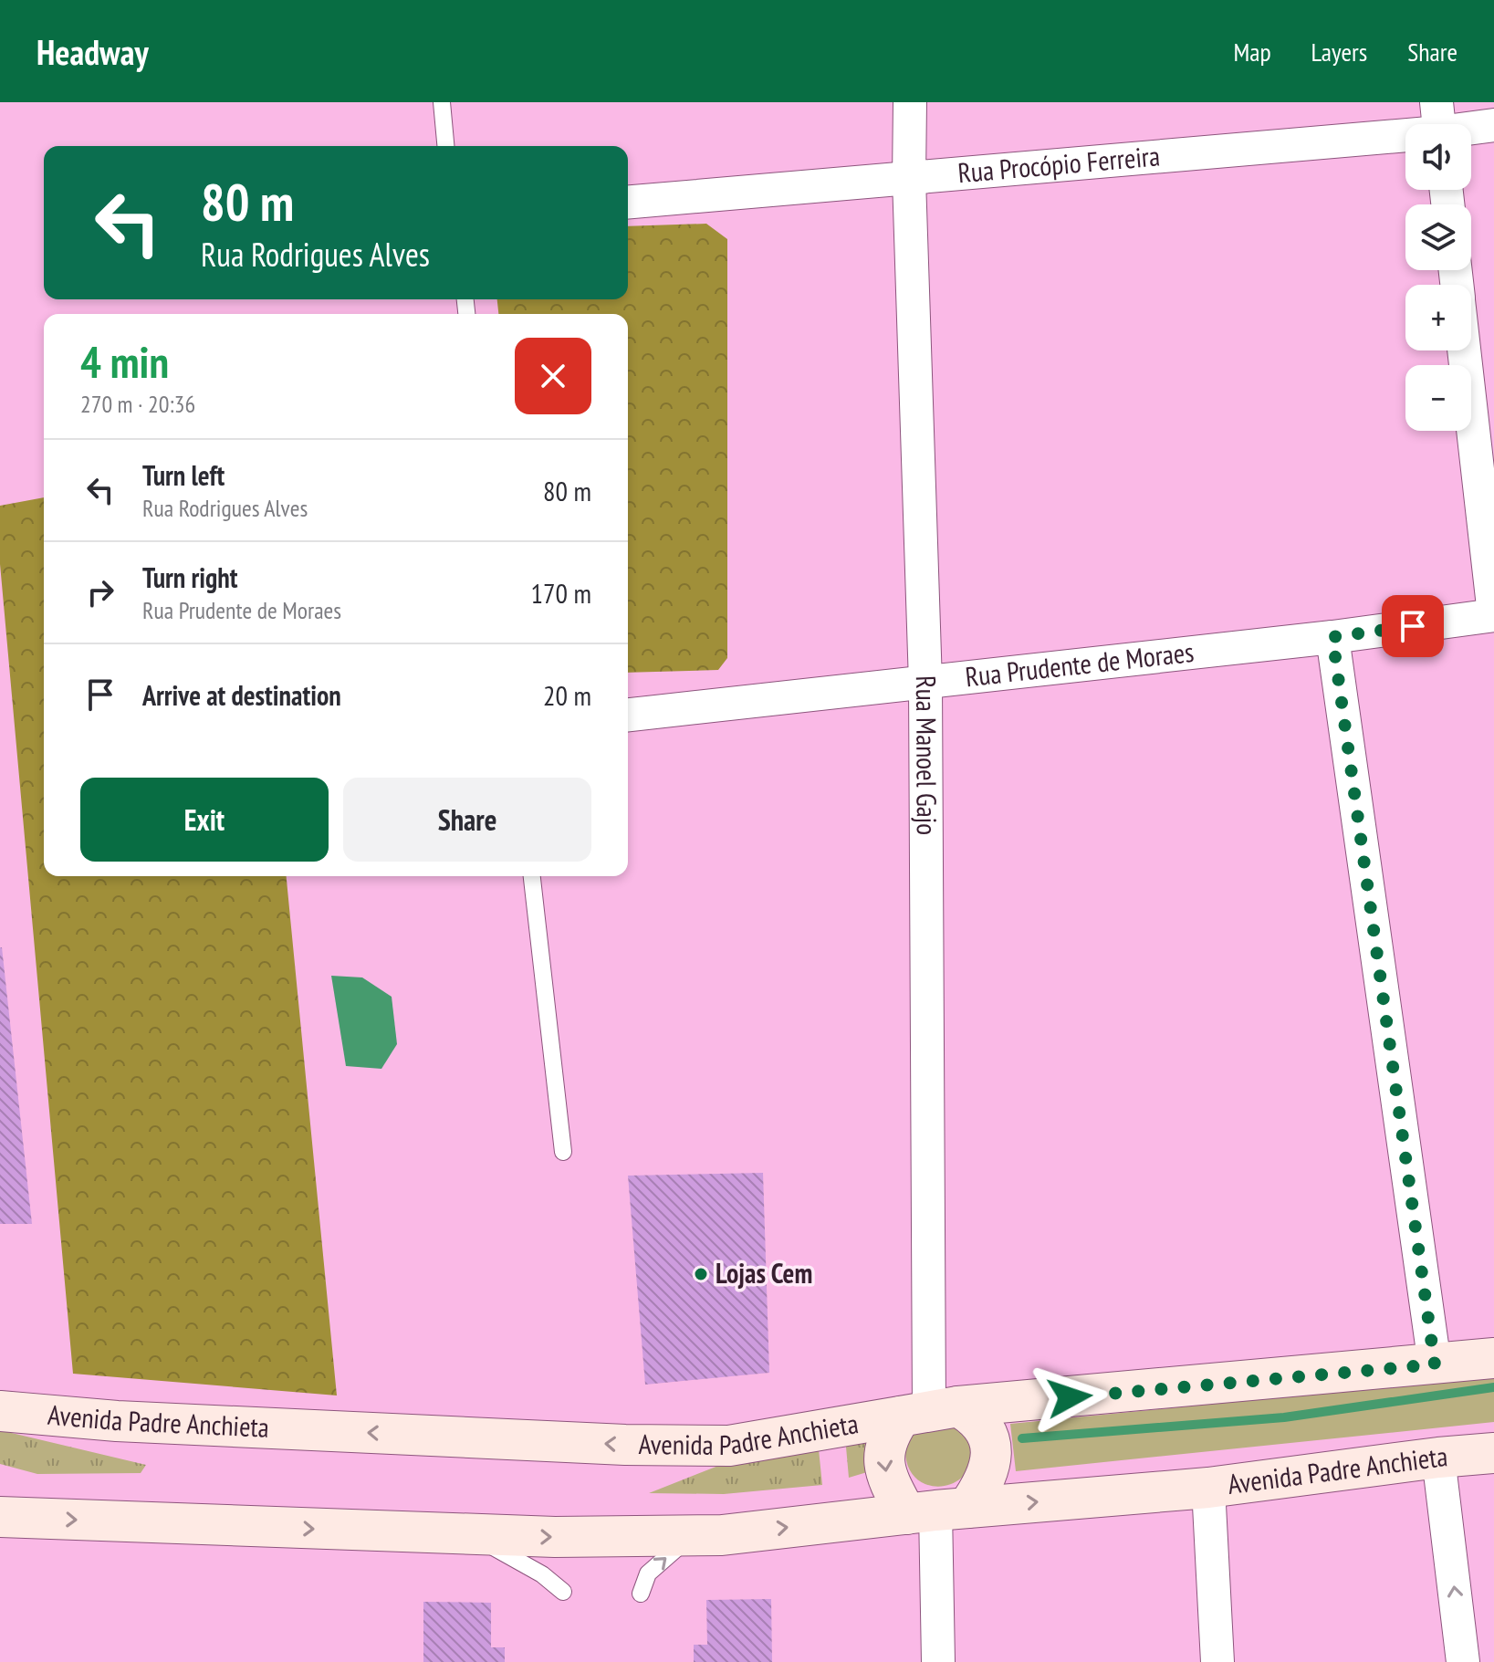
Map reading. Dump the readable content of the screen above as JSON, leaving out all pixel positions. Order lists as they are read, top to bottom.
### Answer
{
  "streets": {
    "main road": ["Avenida Padre Anchieta"],
    "street": ["Rua Procópio Ferreira", "Rua Prudente de Moraes", "Rua Manoel Gajo"]
  },
  "crossings": [
    ["Rua Procópio Ferreira", "Rua Manoel Gajo"],
    ["Rua Prudente de Moraes", "Rua Manoel Gajo"],
    ["Rua Manoel Gajo", "Avenida Padre Anchieta"]
  ],
  "places": ["Lojas Cem"],
  "page": {
    "header": "Headway",
    "nav": ["Map", "Layers", "Share"],
    "map_buttons": ["+", "−"],
    "turn": ["80 m", "Rua Rodrigues Alves"],
    "heading": ["4 min", "270 m · 20:36"],
    "list": [
      {
        "name": "Turn left",
        "note": "Rua Rodrigues Alves",
        "value": "80 m"
      },
      {
        "name": "Turn right",
        "note": "Rua Prudente de Moraes",
        "value": "170 m"
      },
      {
        "name": "Arrive at destination",
        "value": "20 m"
      }
    ],
    "buttons": ["Exit", "Share"]
  }
}
